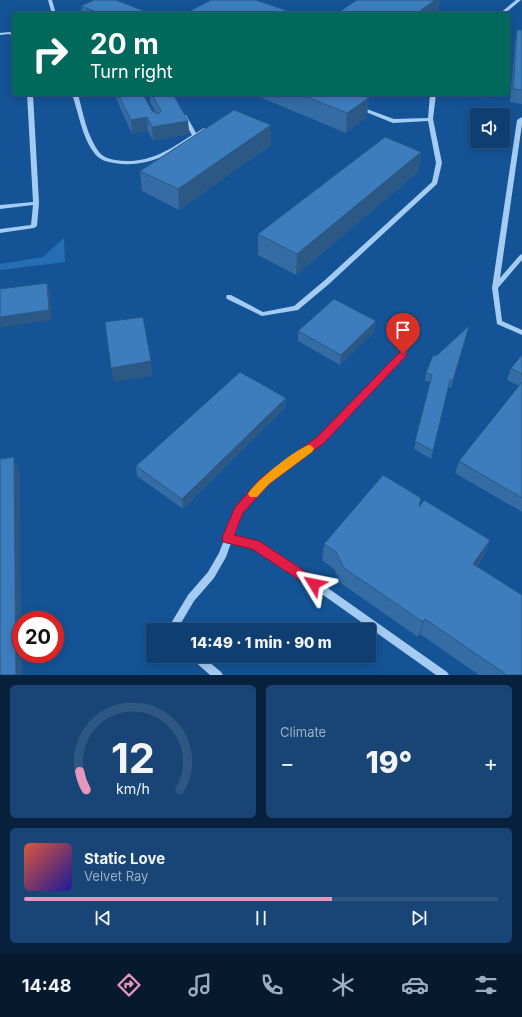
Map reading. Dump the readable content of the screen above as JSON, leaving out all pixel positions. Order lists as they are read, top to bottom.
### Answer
{
  "page": {
    "turn": ["20 m", "Turn right"],
    "limit": "20",
    "trip": "14:49 · 1 min · 90 m",
    "tile": "Climate",
    "heat": ["−", "19°", "+"],
    "song": ["Static Love", "Velvet Ray"],
    "tabs": "14:48",
    "gauge": ["12", "km/h"]
  }
}
